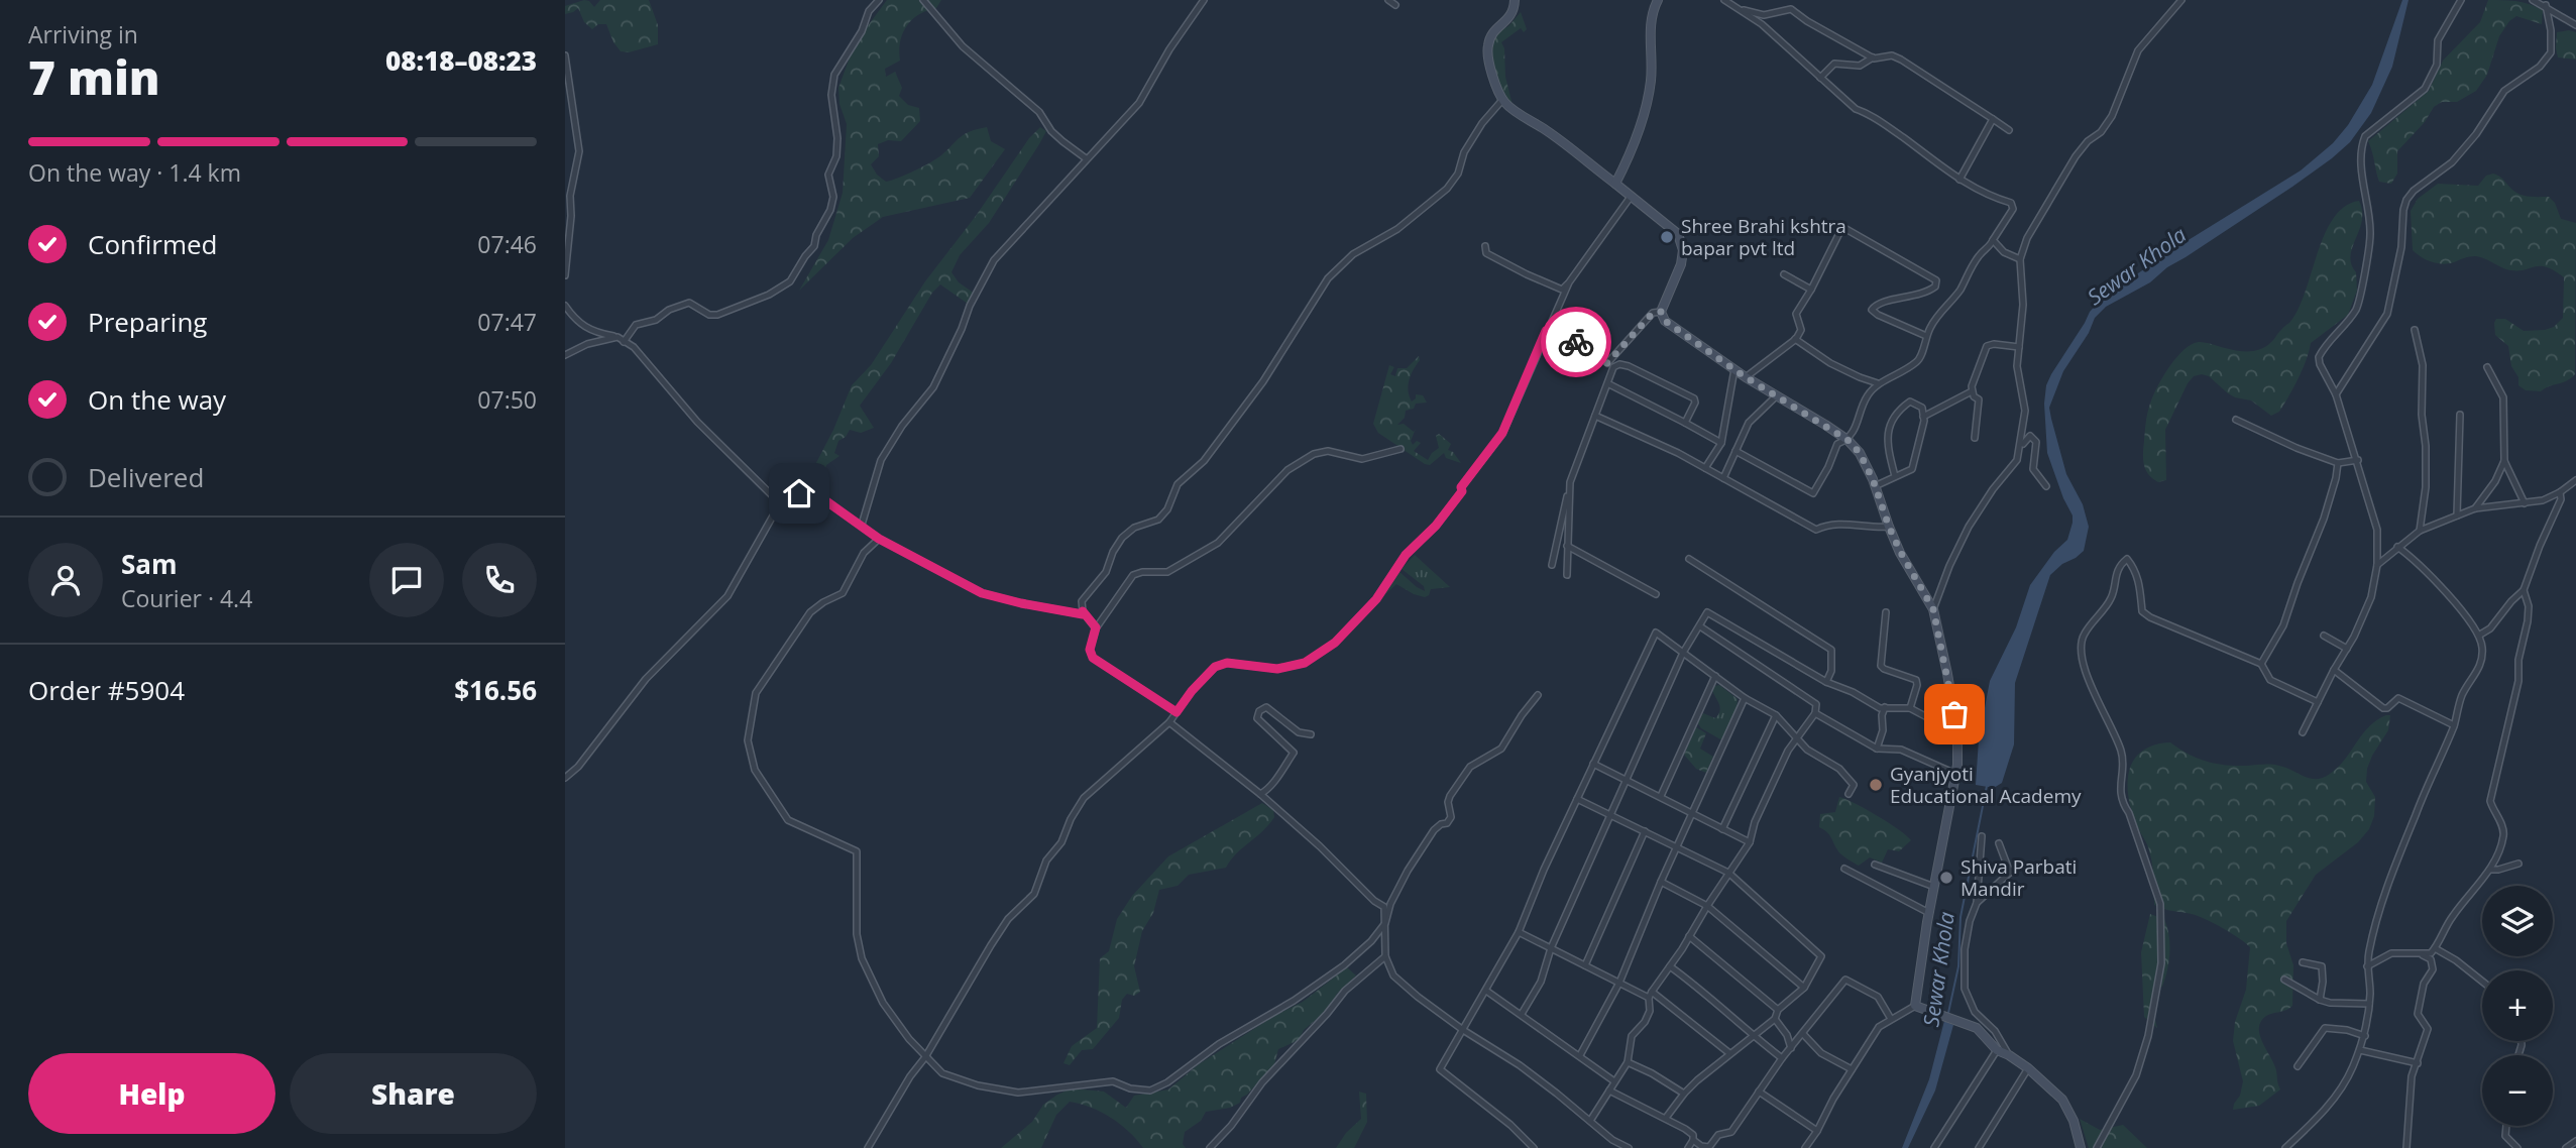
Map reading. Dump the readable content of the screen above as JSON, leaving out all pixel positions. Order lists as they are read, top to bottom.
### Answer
{
  "water": ["Sewar Khola"],
  "places": ["Shree Brahi kshtra bapar pvt ltd", "Gyanjyoti Educational Academy", "Shiva Parbati Mandir"],
  "page": {
    "heading": ["7 min", "Arriving in", "08:18–08:23"],
    "panel": [
      "Sam",
      "Courier · 4.4",
      "Order #5904",
      "$16.56"
    ],
    "bar": "On the way · 1.4 km",
    "list": [
      ["Confirmed", "07:46"],
      ["Preparing", "07:47"],
      ["On the way", "07:50"],
      "Delivered"
    ],
    "map_buttons": ["+", "−"],
    "buttons": ["Help", "Share"]
  }
}
